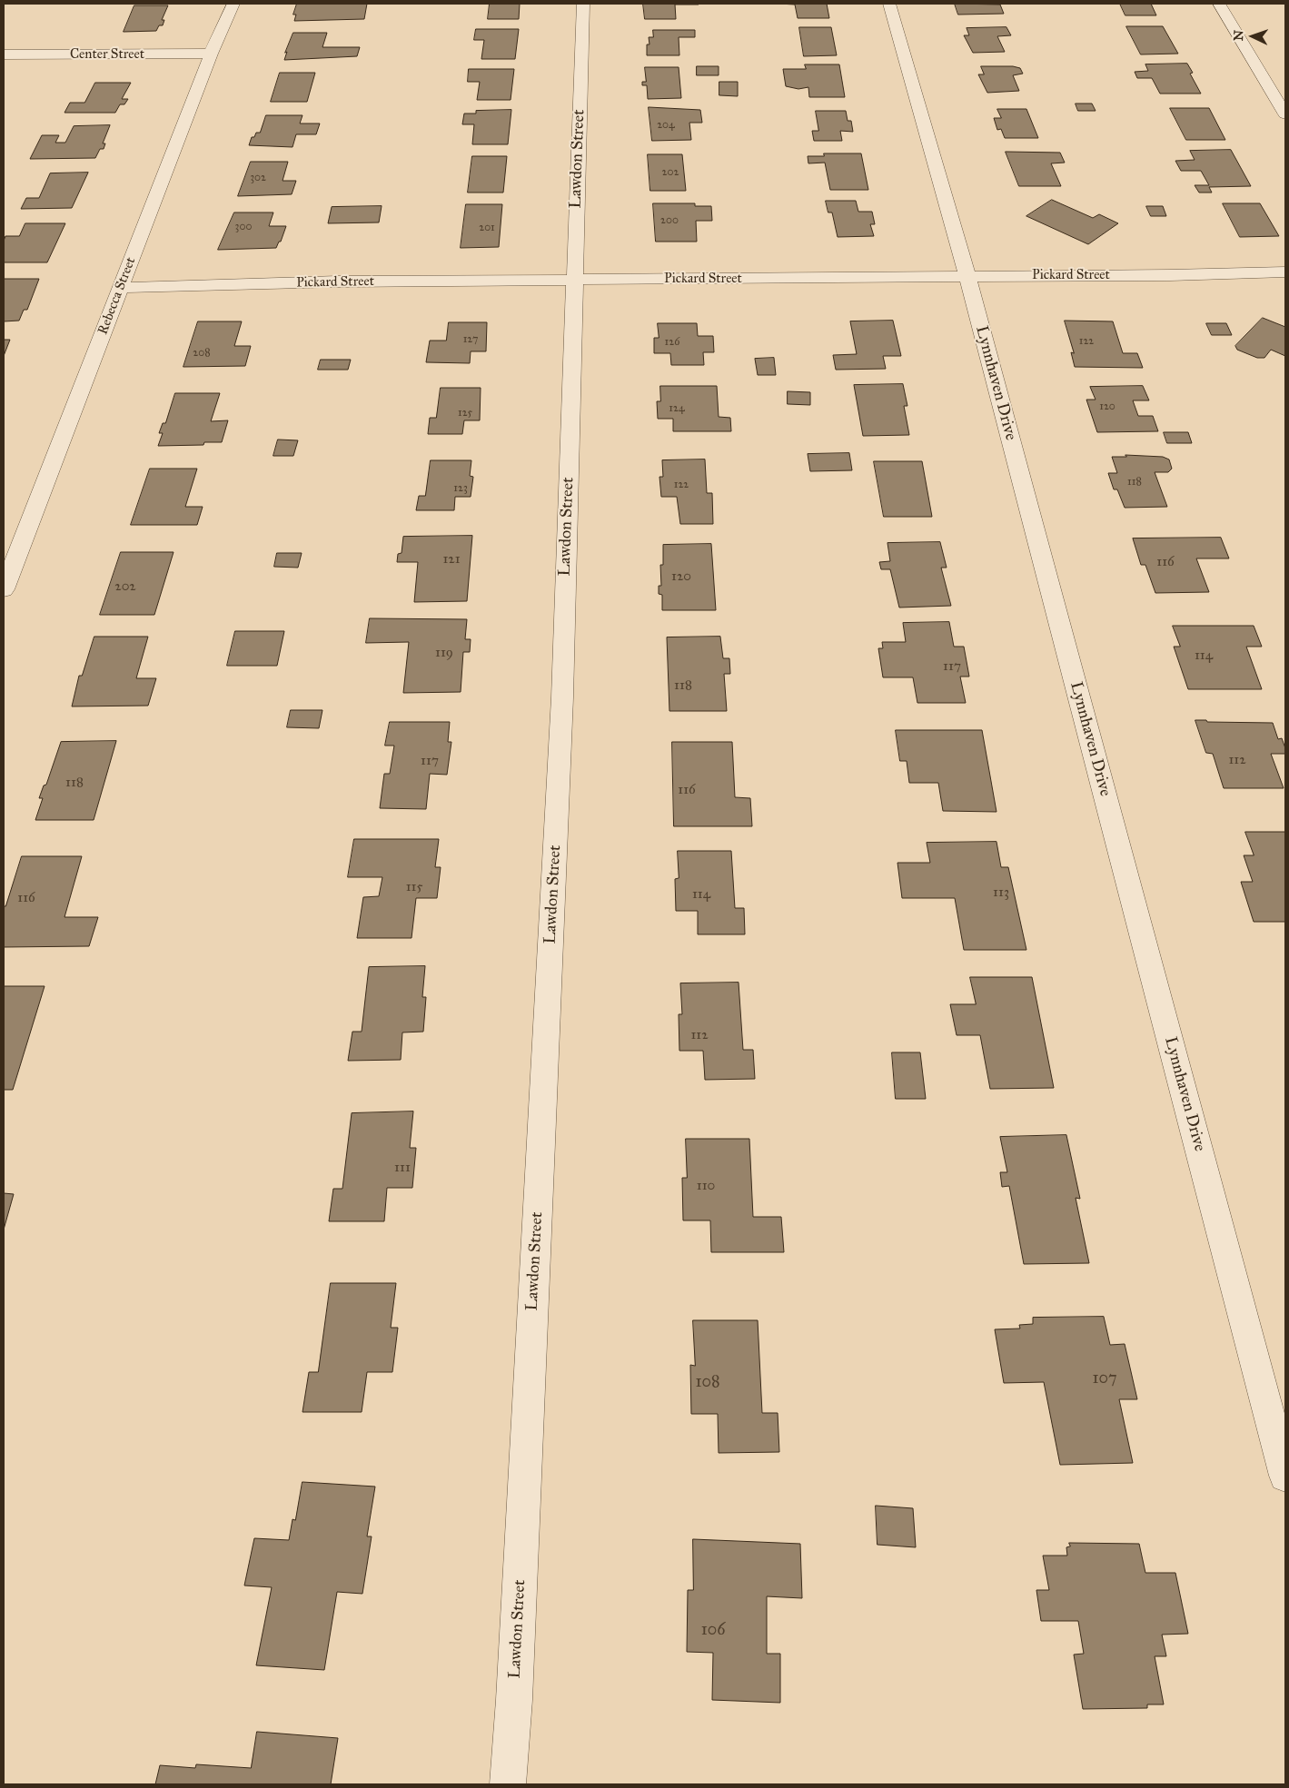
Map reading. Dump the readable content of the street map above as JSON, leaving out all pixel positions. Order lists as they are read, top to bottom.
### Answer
{
  "streets": {
    "street": [
      "Center Street",
      "Lawdon Street",
      "Pickard Street",
      "Rebecca Street",
      "Lynnhaven Drive"
    ]
  },
  "crossings": [
    ["Center Street", "Rebecca Street"],
    ["Lawdon Street", "Pickard Street"],
    ["Pickard Street", "Rebecca Street"],
    ["Pickard Street", "Lynnhaven Drive"]
  ],
  "house_numbers": [
    "204",
    "202",
    "302",
    "200",
    "300",
    "201",
    "127",
    "122",
    "126",
    "208",
    "120",
    "124",
    "125",
    "118",
    "122",
    "123",
    "121",
    "116",
    "120",
    "202",
    "119",
    "114",
    "117",
    "118",
    "112",
    "117",
    "118",
    "116",
    "115",
    "113",
    "114",
    "116",
    "112",
    "111",
    "110",
    "107",
    "108",
    "106"
  ],
  "north": "left"
}
